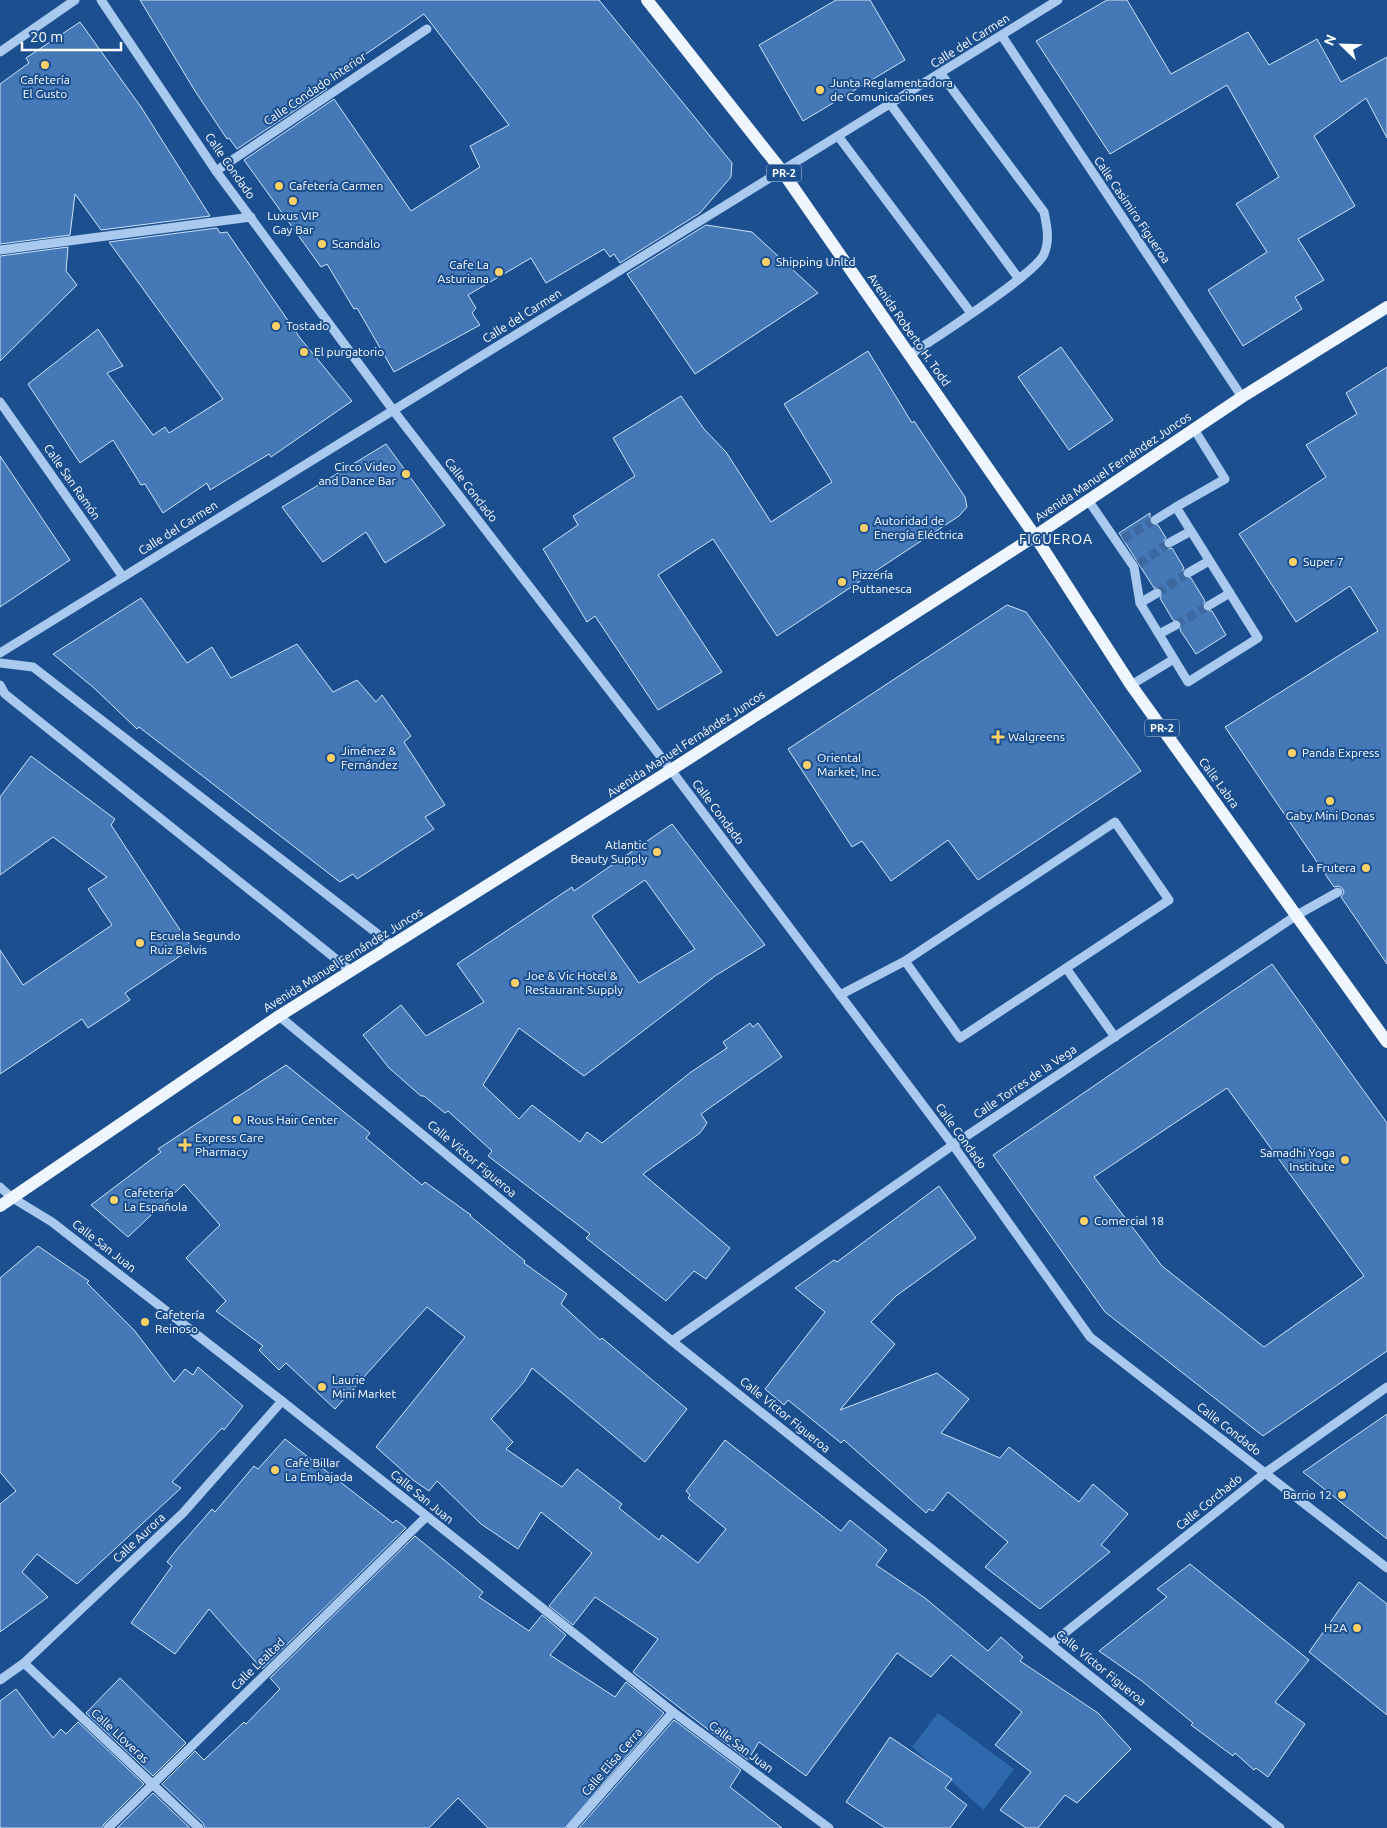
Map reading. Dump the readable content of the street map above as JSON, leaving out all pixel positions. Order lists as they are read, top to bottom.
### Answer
{
  "streets": {
    "main road": [
      "PR-2",
      "Avenida Roberto H. Todd",
      "Avenida Manuel Fernández Juncos",
      "Calle Labra"
    ],
    "street": [
      "Calle del Carmen",
      "Calle Condado Interior",
      "Calle Condado",
      "Calle Casimiro Figueroa",
      "Calle San Ramón",
      "Calle Torres de la Vega",
      "Calle Víctor Figueroa",
      "Calle San Juan",
      "Calle Corchado",
      "Calle Aurora",
      "Calle Lealtad",
      "Calle Lloveras",
      "Calle Elisa Cerra"
    ]
  },
  "crossings": [
    ["Calle del Carmen", "Calle Condado"],
    ["Calle del Carmen", "Calle Casimiro Figueroa"],
    ["Calle del Carmen", "Avenida Roberto H. Todd"],
    ["Calle del Carmen", "Calle San Ramón"],
    ["Calle Condado Interior", "Calle Condado"],
    ["Calle Condado", "Avenida Manuel Fernández Juncos"],
    ["Calle Condado", "Calle Torres de la Vega"],
    ["Calle Condado", "Calle Corchado"],
    ["Calle Casimiro Figueroa", "Avenida Manuel Fernández Juncos"],
    ["Avenida Roberto H. Todd", "Avenida Manuel Fernández Juncos"],
    ["Avenida Roberto H. Todd", "Calle Labra"],
    ["Avenida Manuel Fernández Juncos", "Calle Labra"],
    ["Avenida Manuel Fernández Juncos", "Calle Víctor Figueroa"],
    ["Avenida Manuel Fernández Juncos", "Calle San Juan"],
    ["Calle Labra", "Calle Torres de la Vega"],
    ["Calle Torres de la Vega", "Calle Víctor Figueroa"],
    ["Calle Víctor Figueroa", "Calle Corchado"],
    ["Calle San Juan", "Calle Aurora"],
    ["Calle San Juan", "Calle Lealtad"],
    ["Calle San Juan", "Calle Elisa Cerra"],
    ["Calle Aurora", "Calle Lloveras"],
    ["Calle Lealtad", "Calle Lloveras"]
  ],
  "districts": ["FIGUEROA"],
  "places": {
    "other": [
      "Cafetería El Gusto",
      "Junta Reglamentadora de Comunicaciones",
      "Cafetería Carmen",
      "Luxus VIP Gay Bar",
      "Scandalo",
      "Shipping Unltd",
      "Cafe La Asturiana",
      "Tostado",
      "El purgatorio",
      "Circo Video and Dance Bar",
      "Autoridad de Energía Eléctrica",
      "Super 7",
      "Pizzería Puttanesca",
      "Panda Express",
      "Jiménez & Fernández",
      "Oriental Market, Inc.",
      "Gaby Mini Donas",
      "Atlantic Beauty Supply",
      "La Frutera",
      "Escuela Segundo Ruiz Belvis",
      "Joe & Vic Hotel & Restaurant Supply",
      "Rous Hair Center",
      "Samadhi Yoga Institute",
      "Cafetería La Española",
      "Comercial 18",
      "Cafetería Reinoso",
      "Laurie Mini Market",
      "Café Billar La Embajada",
      "Barrio 12",
      "H2A"
    ],
    "health": ["Walgreens", "Express Care Pharmacy"]
  },
  "scale_bar": "20 m",
  "north": "top left"
}
